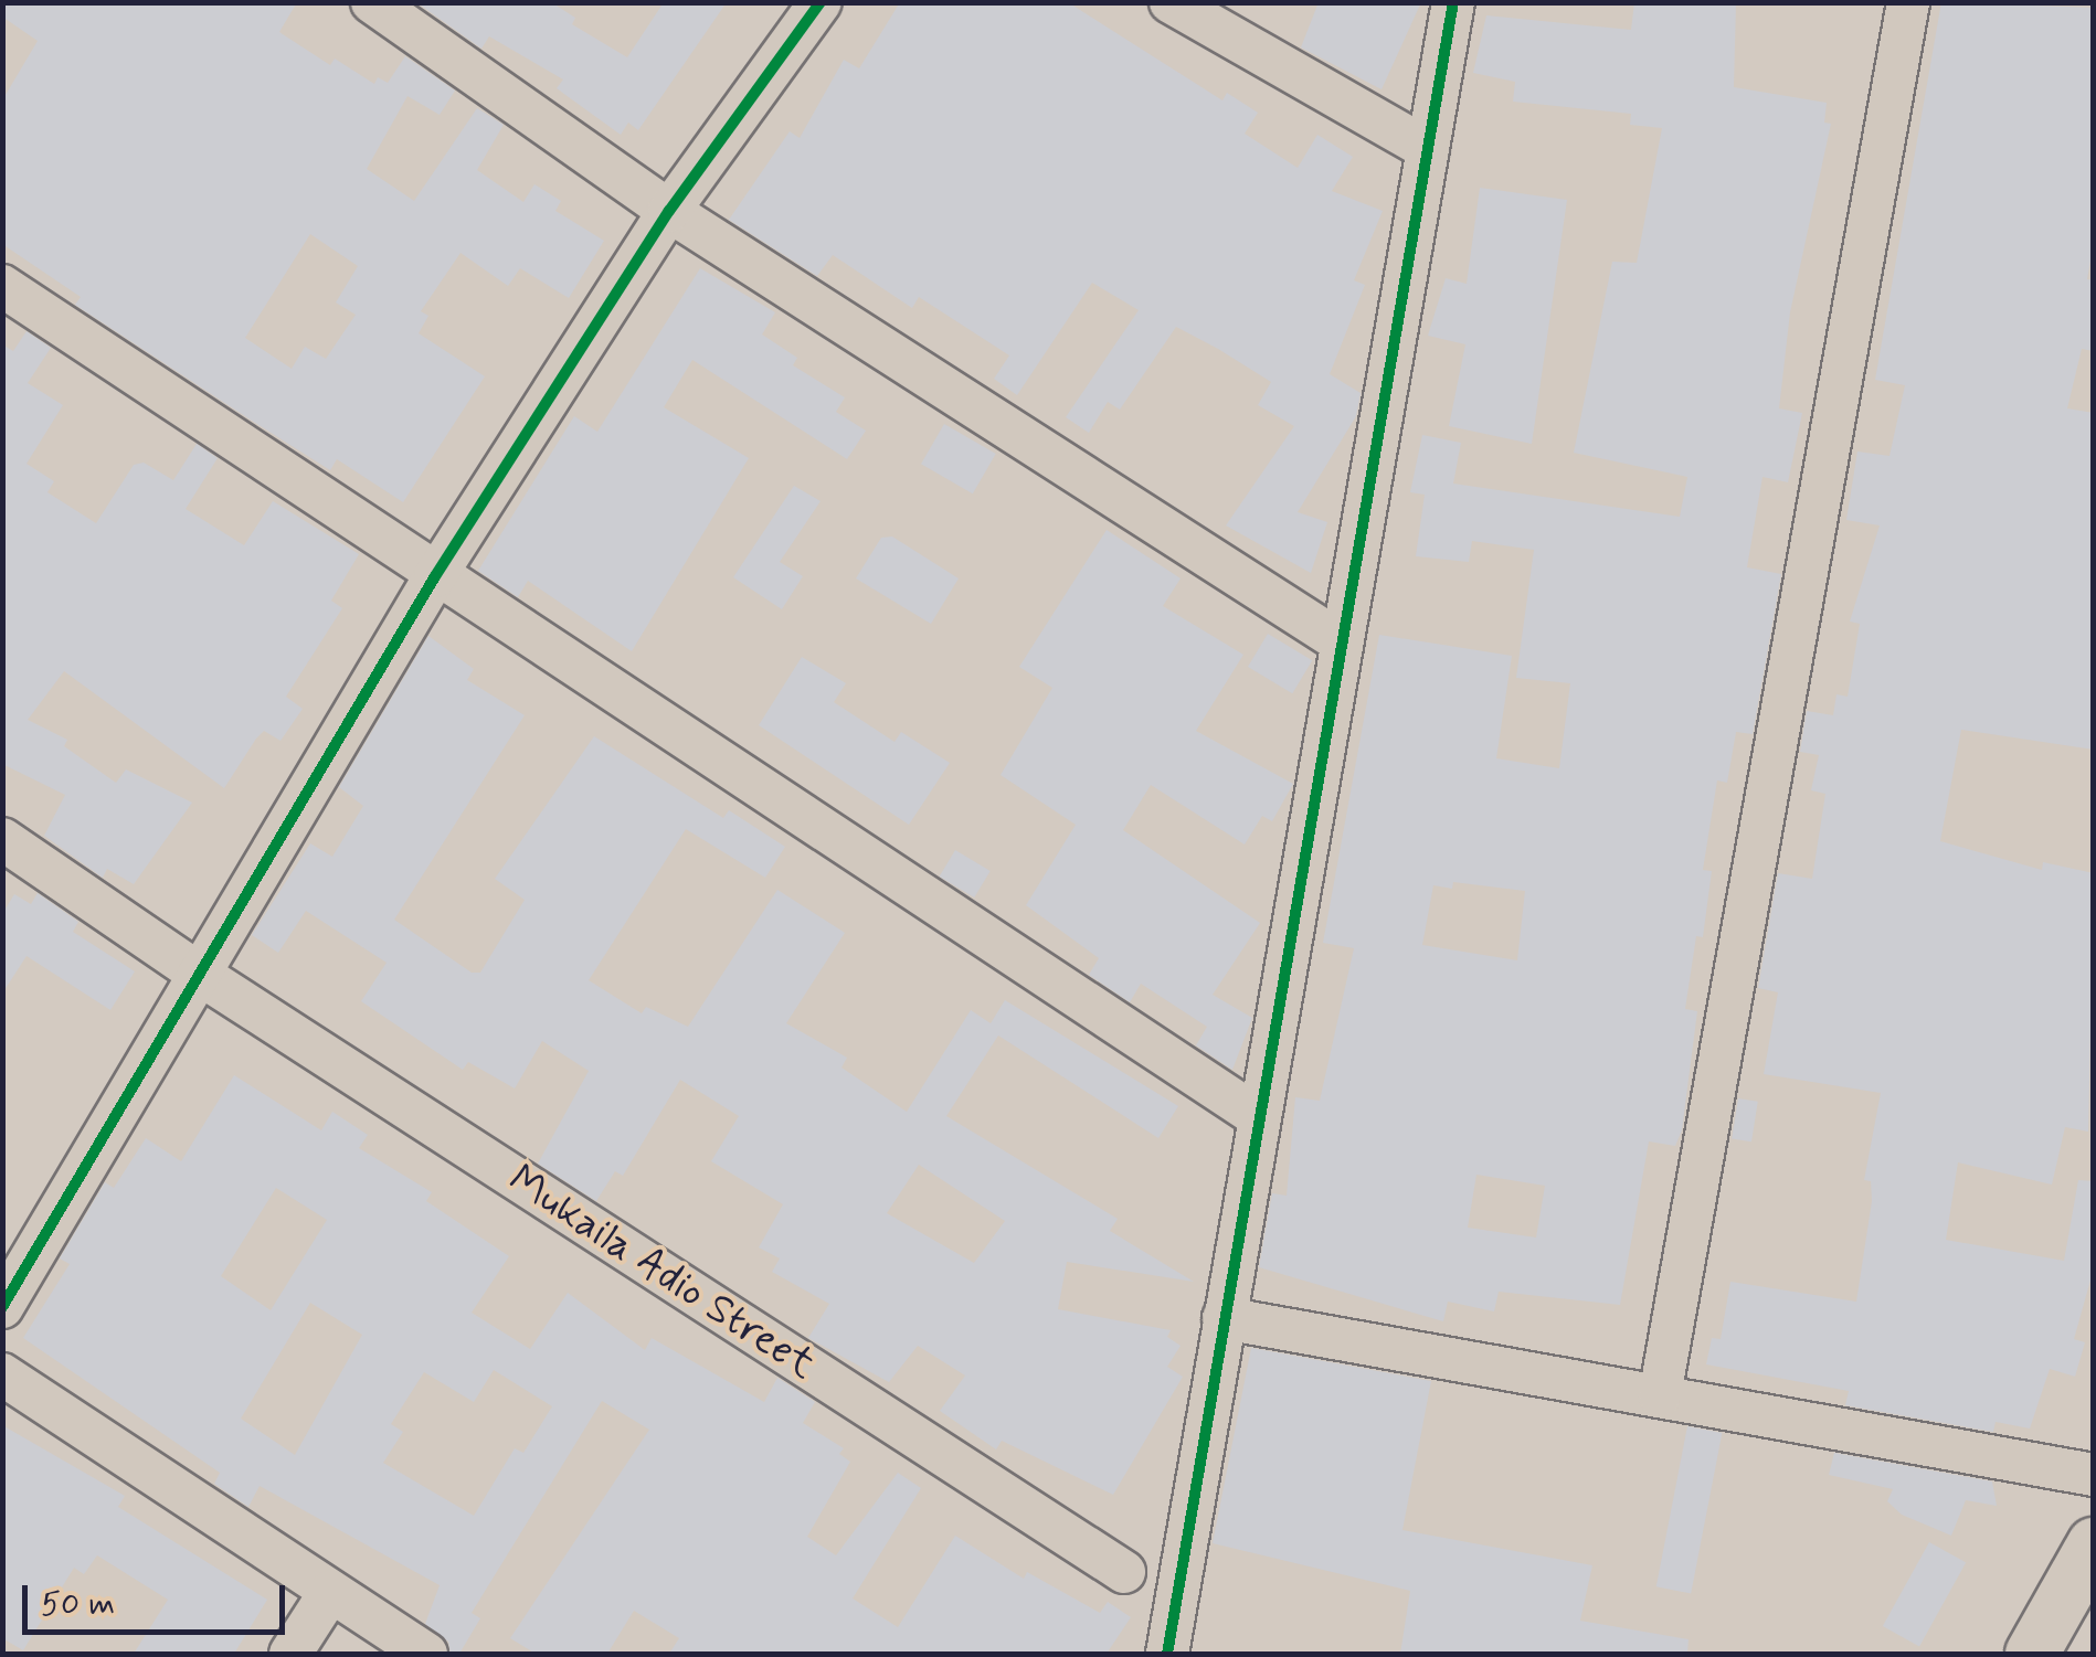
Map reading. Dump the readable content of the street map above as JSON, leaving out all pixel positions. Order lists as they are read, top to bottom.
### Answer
{
  "streets": {
    "street": ["Mukaila Adio Street"]
  },
  "scale_bar": "50 m"
}
